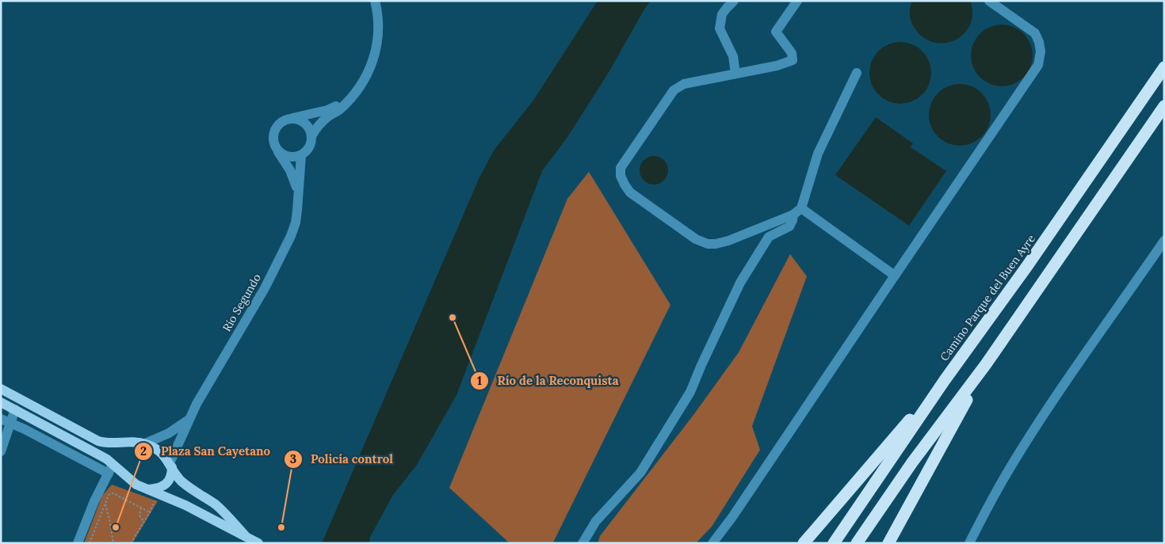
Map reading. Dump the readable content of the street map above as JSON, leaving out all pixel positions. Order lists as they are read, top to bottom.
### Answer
{
  "streets": {
    "highway": ["Camino Parque del Buen Ayre"],
    "street": ["Río Segundo"]
  },
  "places": ["Río de la Reconquista", "Plaza San Cayetano", "Policía control"]
}
